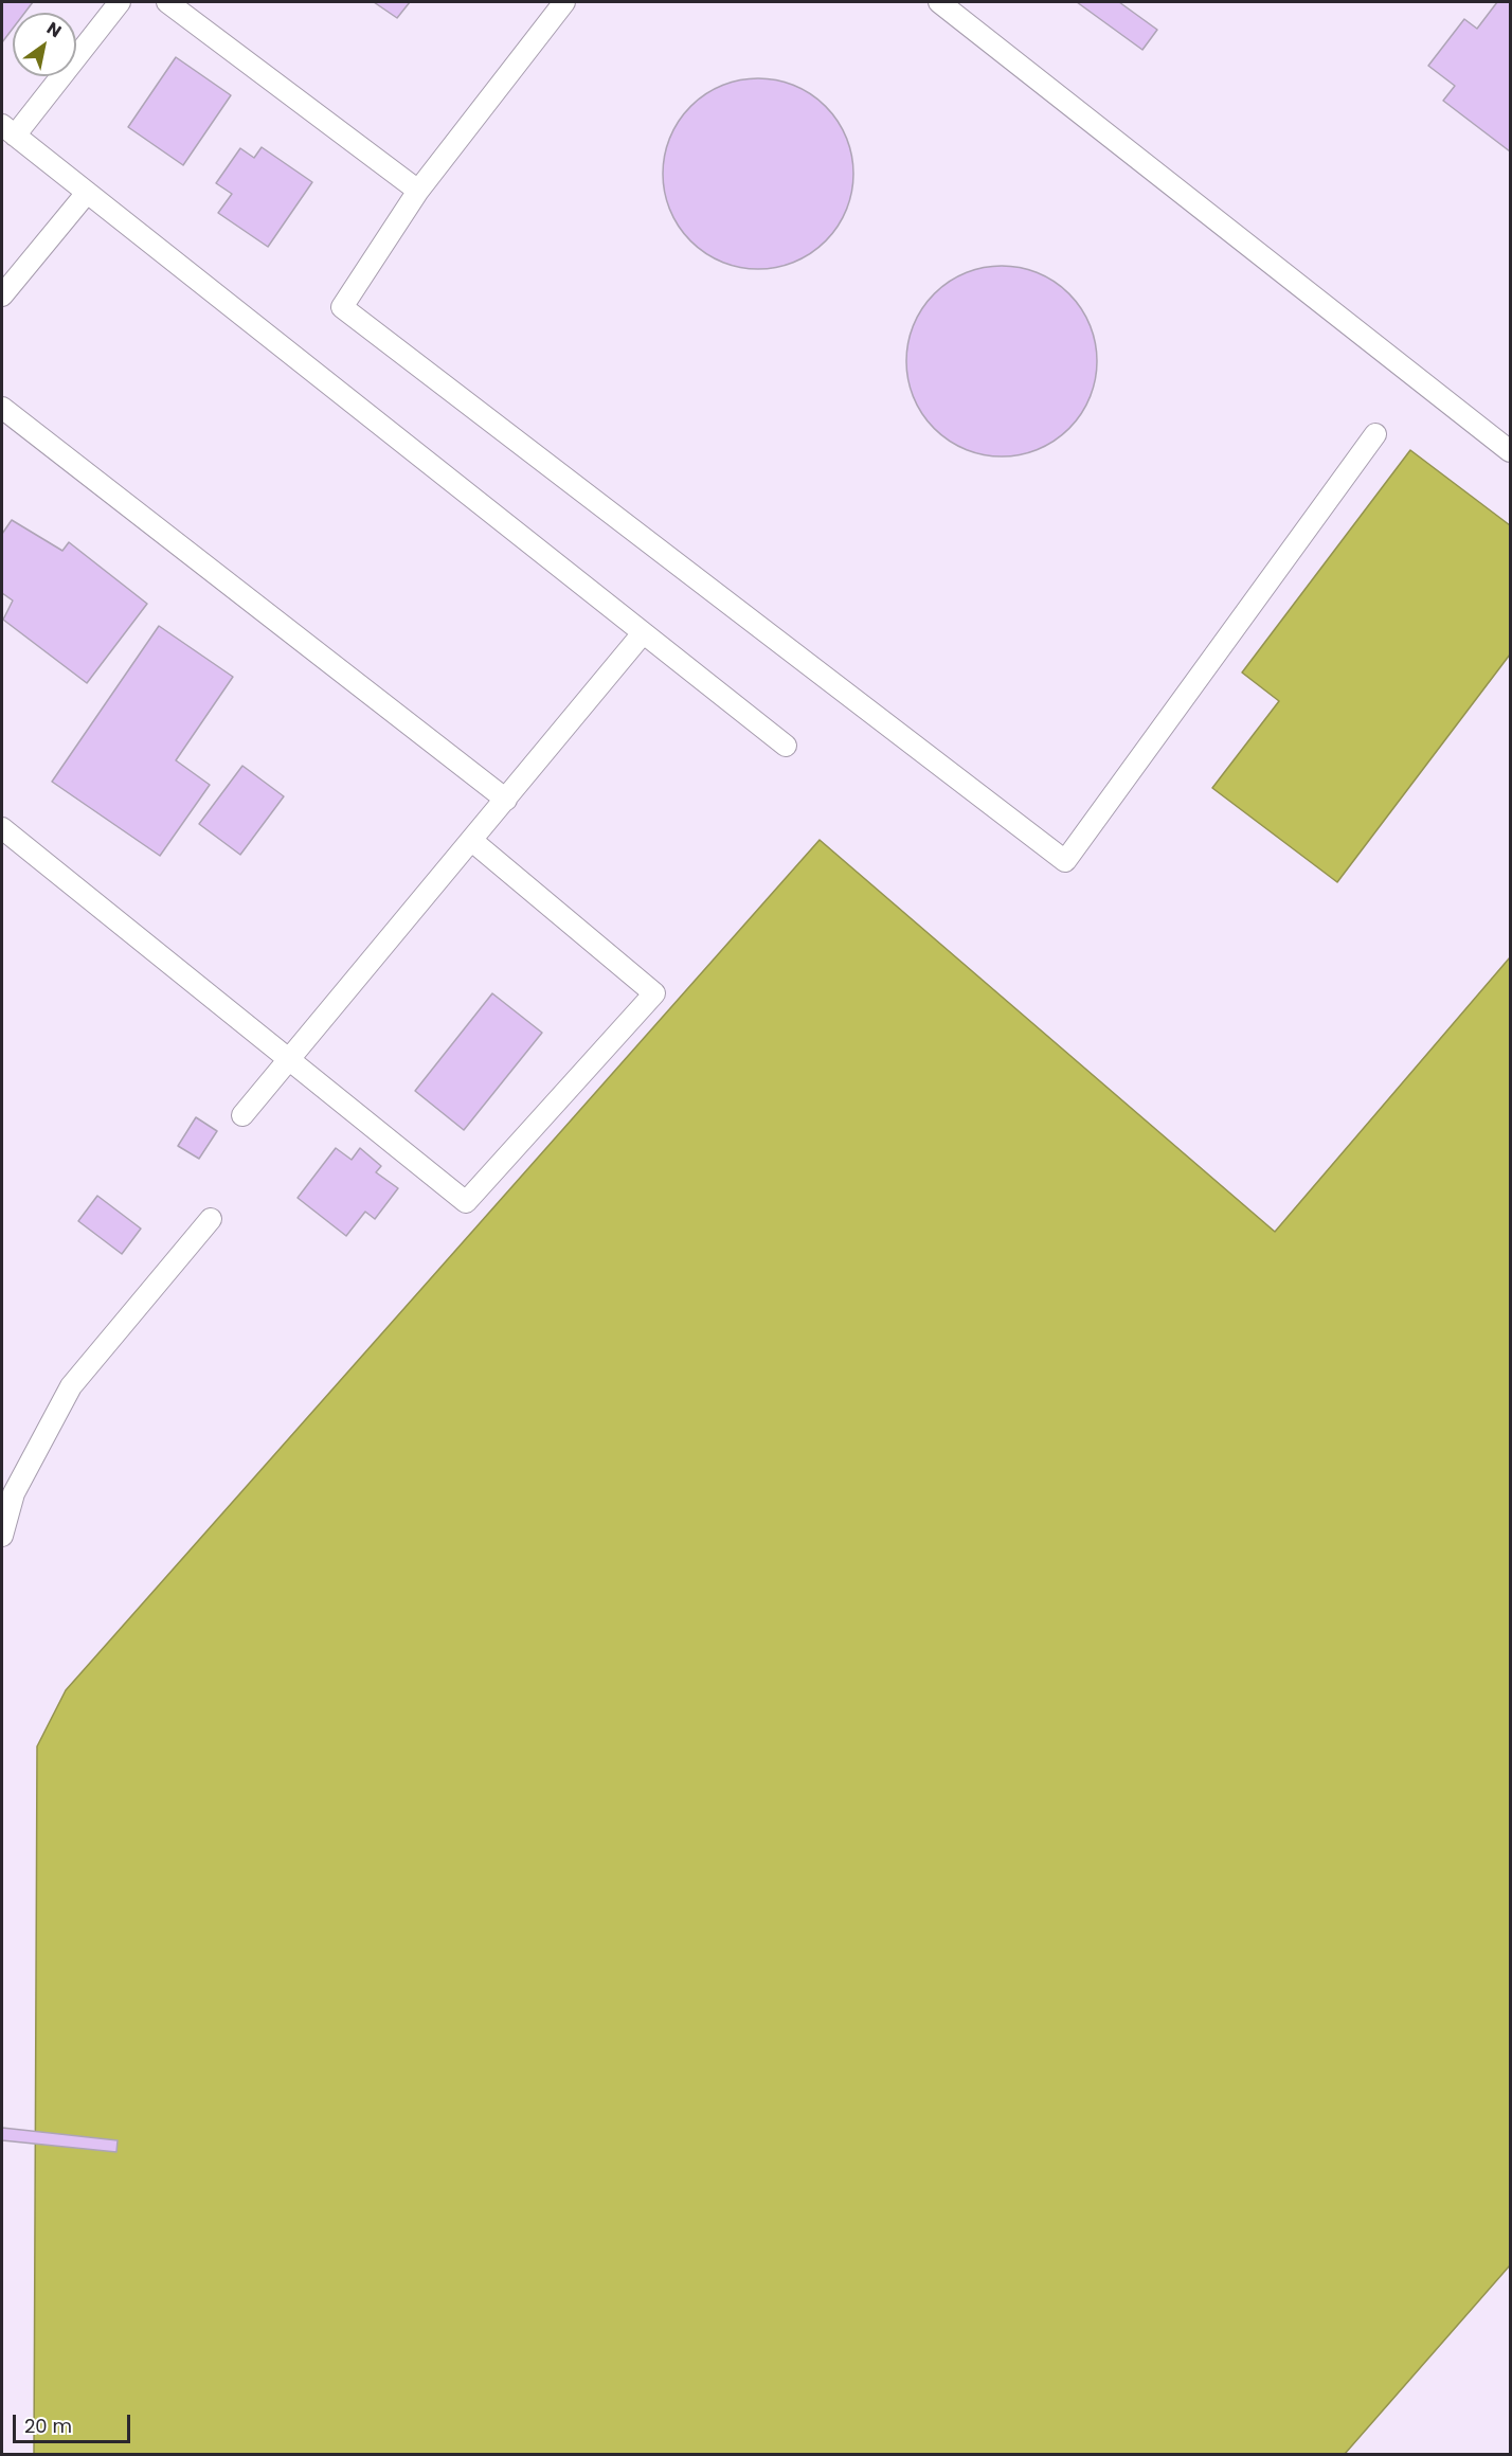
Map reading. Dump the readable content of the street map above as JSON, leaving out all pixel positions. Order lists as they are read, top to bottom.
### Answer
{
  "scale_bar": "20 m",
  "north": "top right"
}
